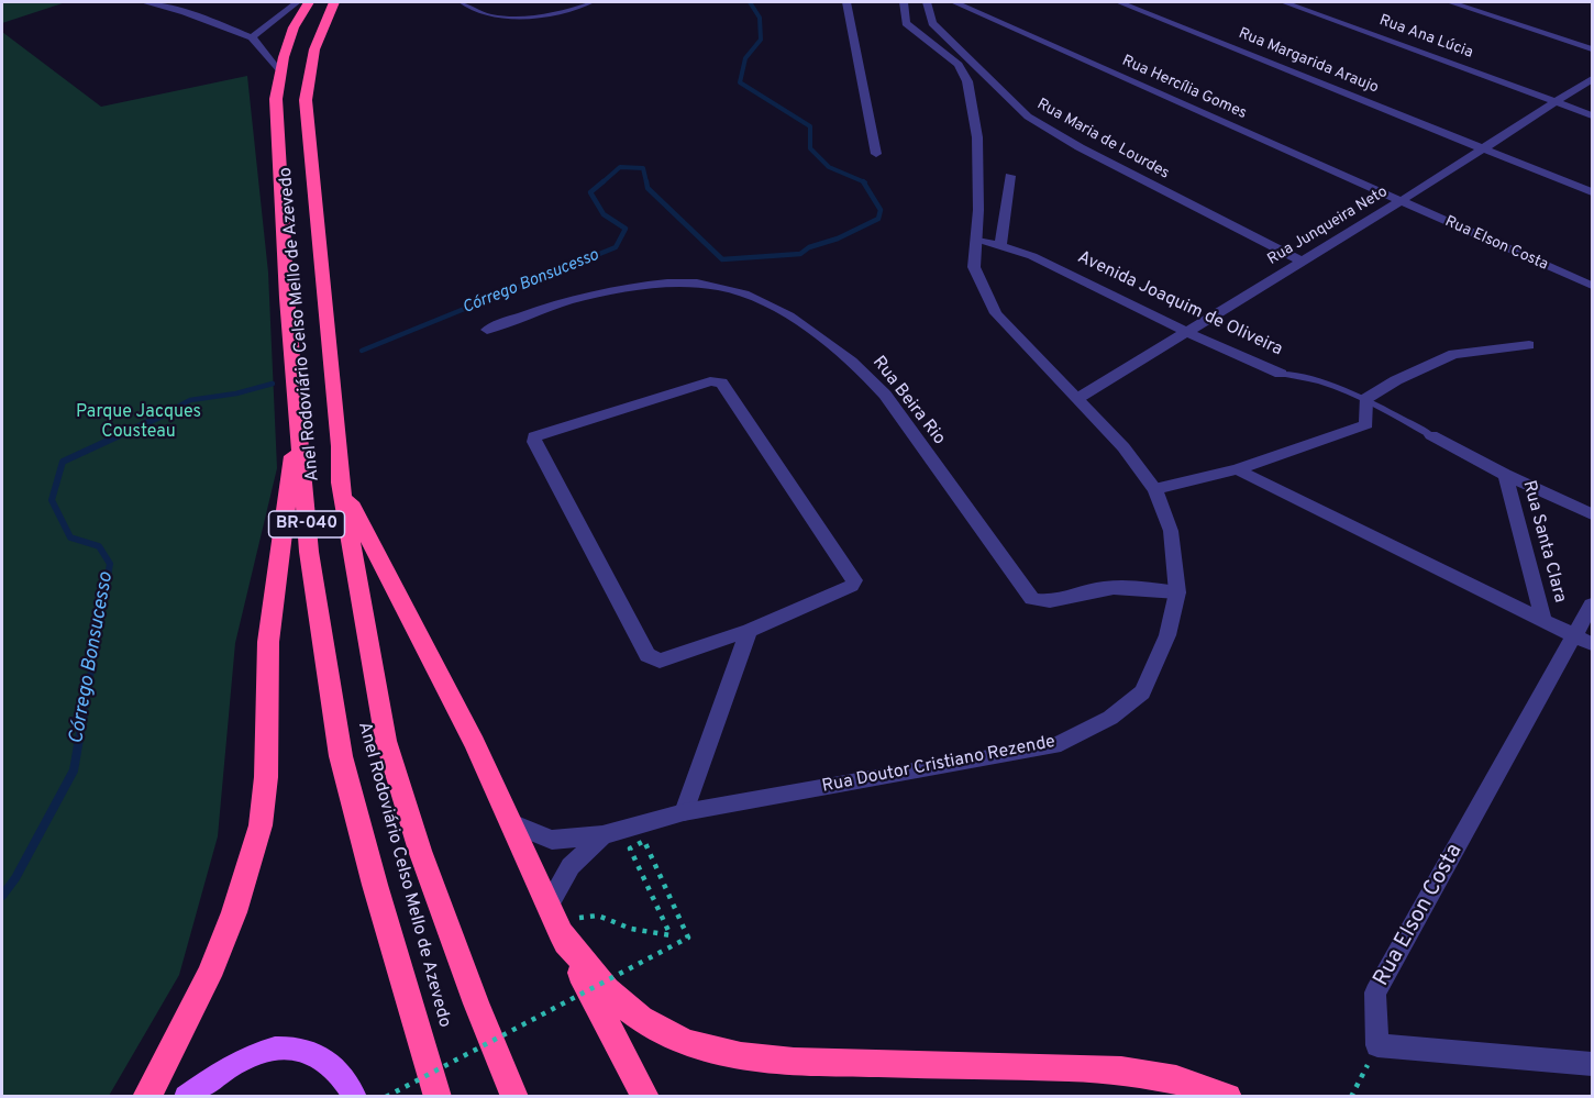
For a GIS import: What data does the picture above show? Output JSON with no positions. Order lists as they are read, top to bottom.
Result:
{
  "streets": {
    "highway": ["Anel Rodoviário Celso Mello de Azevedo", "BR-040"],
    "street": [
      "Rua Ana Lúcia",
      "Rua Margarida Araujo",
      "Rua Hercília Gomes",
      "Rua Maria de Lourdes",
      "Rua Junqueira Neto",
      "Rua Elson Costa",
      "Avenida Joaquim de Oliveira",
      "Rua Beira Rio",
      "Rua Santa Clara",
      "Rua Doutor Cristiano Rezende"
    ]
  },
  "crossings": [
    ["Rua Ana Lúcia", "Rua Junqueira Neto"],
    ["Rua Margarida Araujo", "Rua Junqueira Neto"],
    ["Rua Hercília Gomes", "Rua Junqueira Neto"],
    ["Rua Hercília Gomes", "Rua Elson Costa"],
    ["Rua Maria de Lourdes", "Rua Junqueira Neto"],
    ["Rua Junqueira Neto", "Rua Elson Costa"],
    ["Rua Junqueira Neto", "Avenida Joaquim de Oliveira"],
    ["Rua Junqueira Neto", "Rua Doutor Cristiano Rezende"],
    ["Avenida Joaquim de Oliveira", "Rua Santa Clara"],
    ["Avenida Joaquim de Oliveira", "Rua Doutor Cristiano Rezende"],
    ["Rua Beira Rio", "Rua Doutor Cristiano Rezende"]
  ],
  "water": ["Córrego Bonsucesso"],
  "parks": ["Parque Jacques Cousteau"]
}
